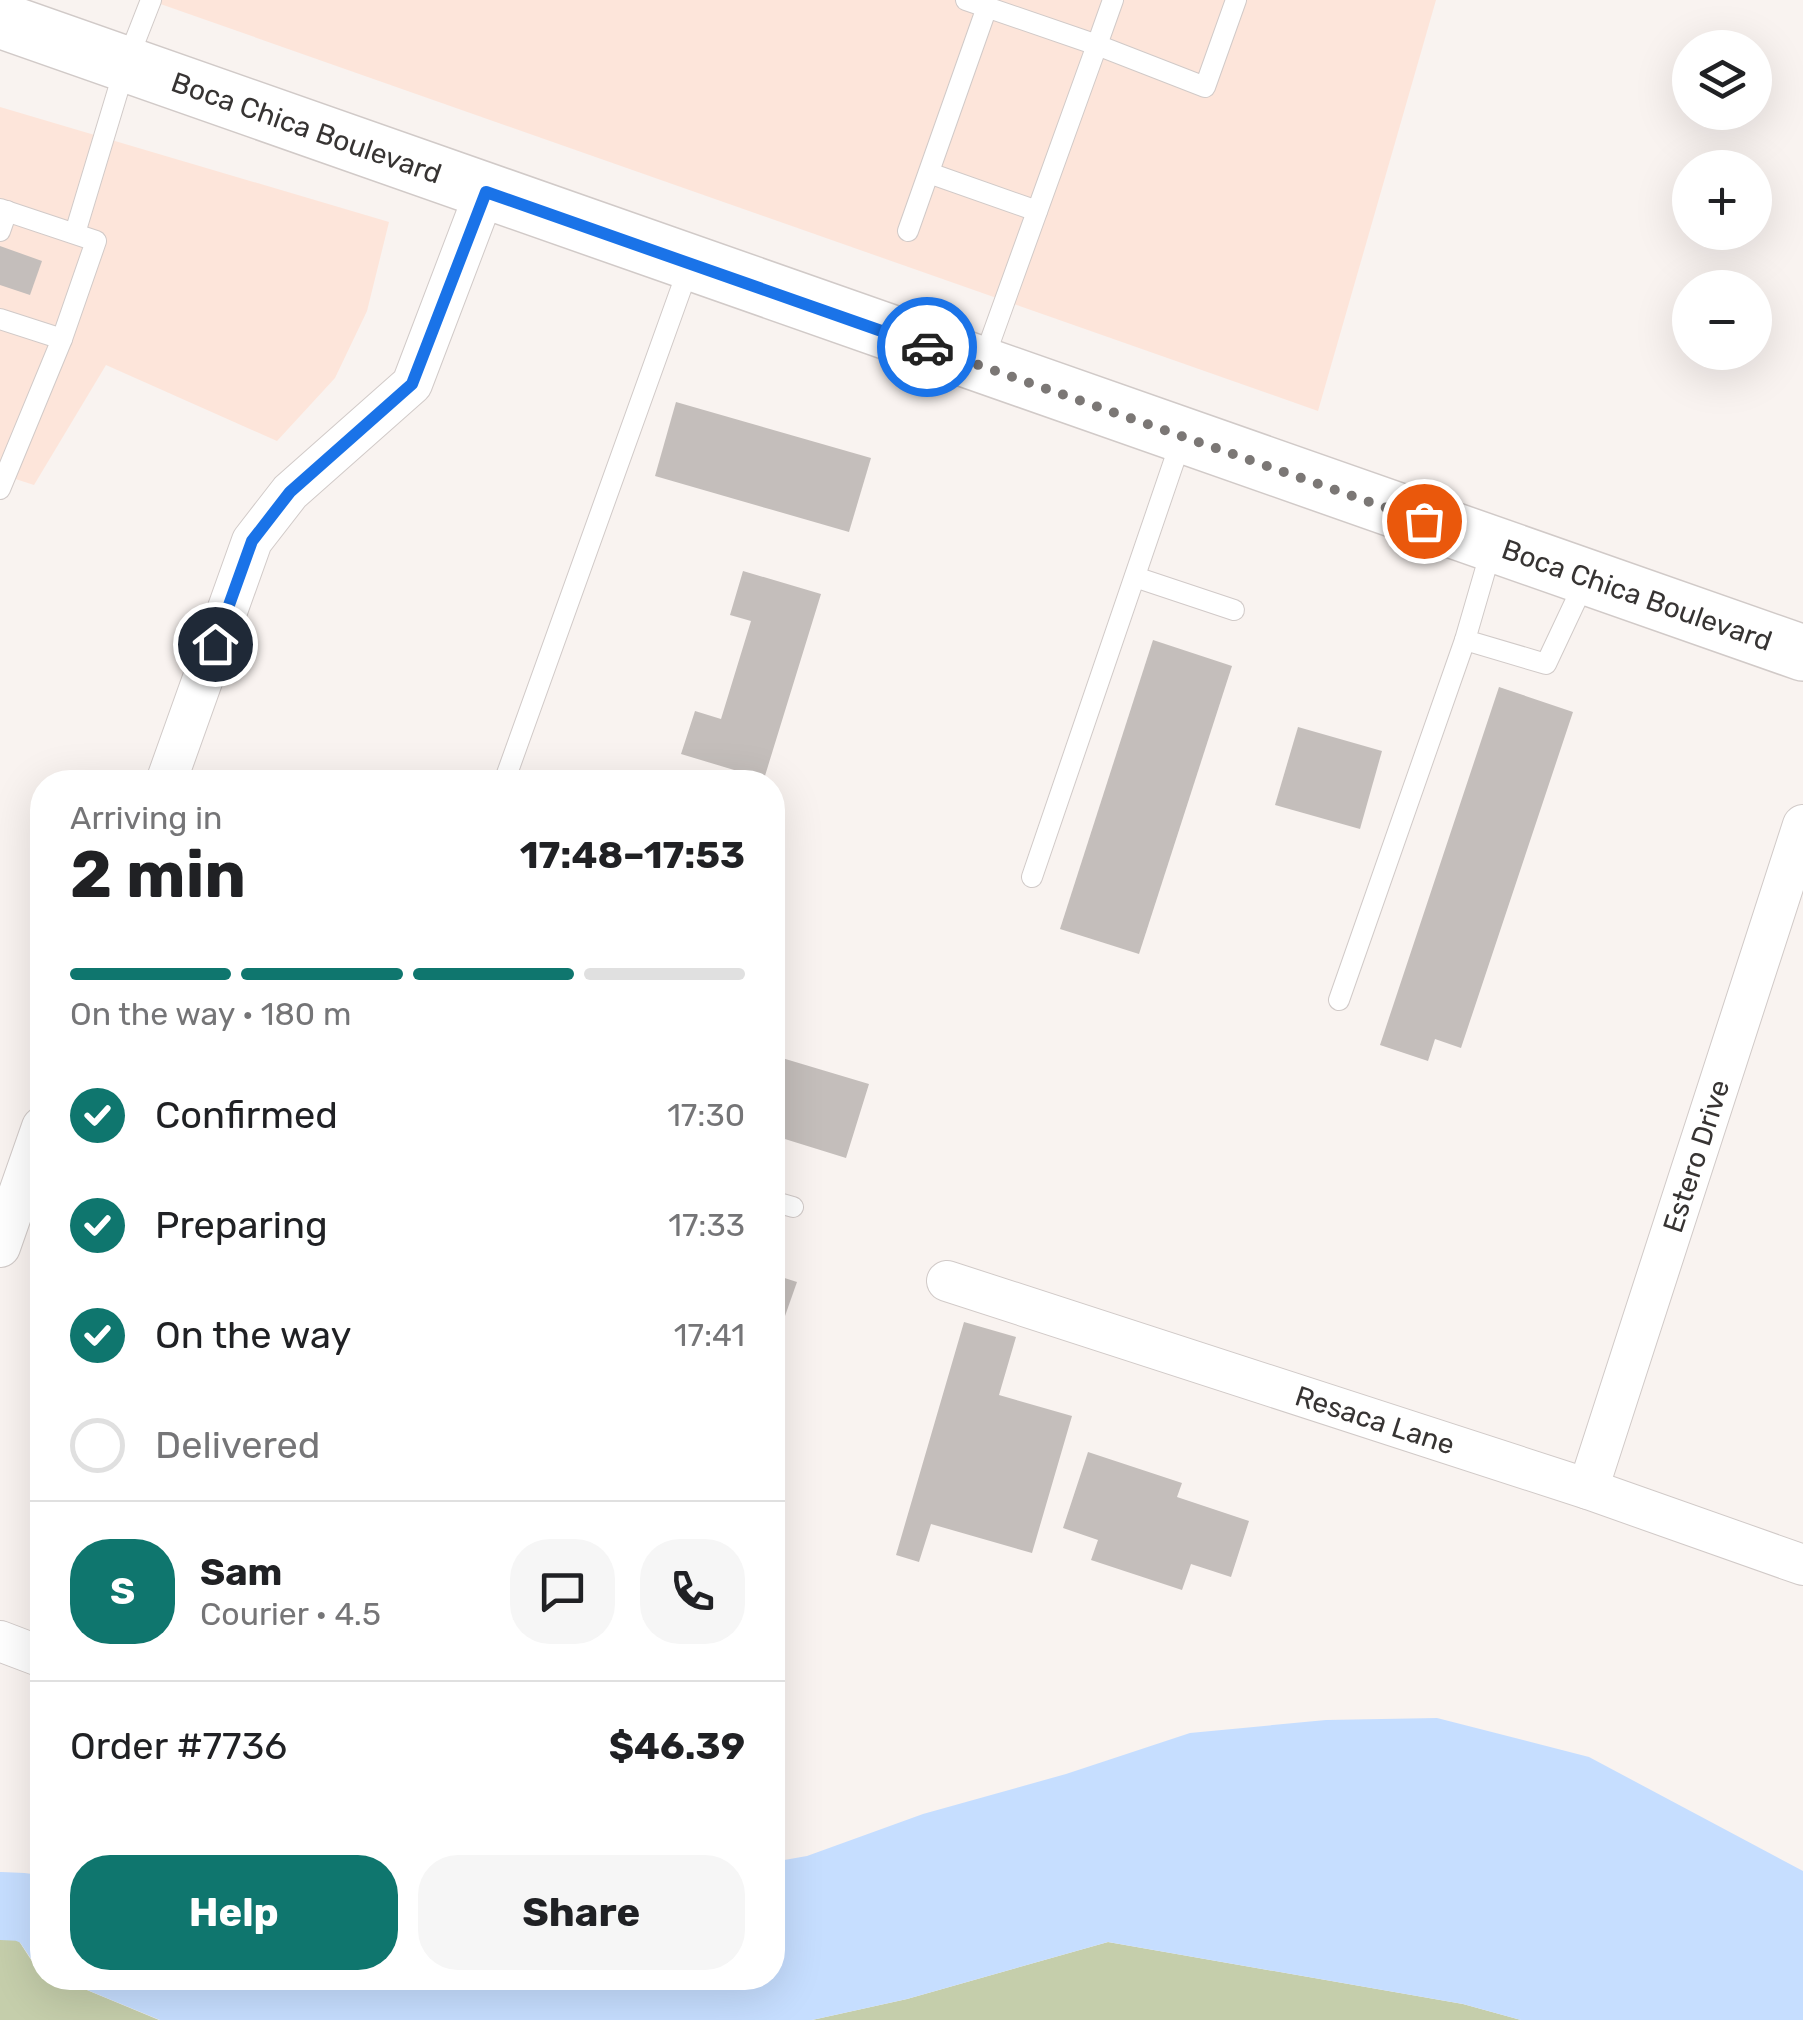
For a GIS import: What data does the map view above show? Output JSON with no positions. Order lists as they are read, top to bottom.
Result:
{
  "streets": {
    "main road": ["Boca Chica Boulevard"],
    "street": ["Estero Drive", "Resaca Lane"]
  },
  "crossings": [
    ["Estero Drive", "Resaca Lane"]
  ],
  "page": {
    "map_buttons": ["+", "−"],
    "heading": ["2 min", "Arriving in", "17:48–17:53"],
    "panel": [
      "Sam",
      "Courier · 4.5",
      "Order #7736",
      "$46.39"
    ],
    "bar": "On the way · 180 m",
    "list": [
      ["Confirmed", "17:30"],
      ["Preparing", "17:33"],
      ["On the way", "17:41"],
      "Delivered"
    ],
    "round": "S",
    "buttons": ["Help", "Share"]
  }
}
